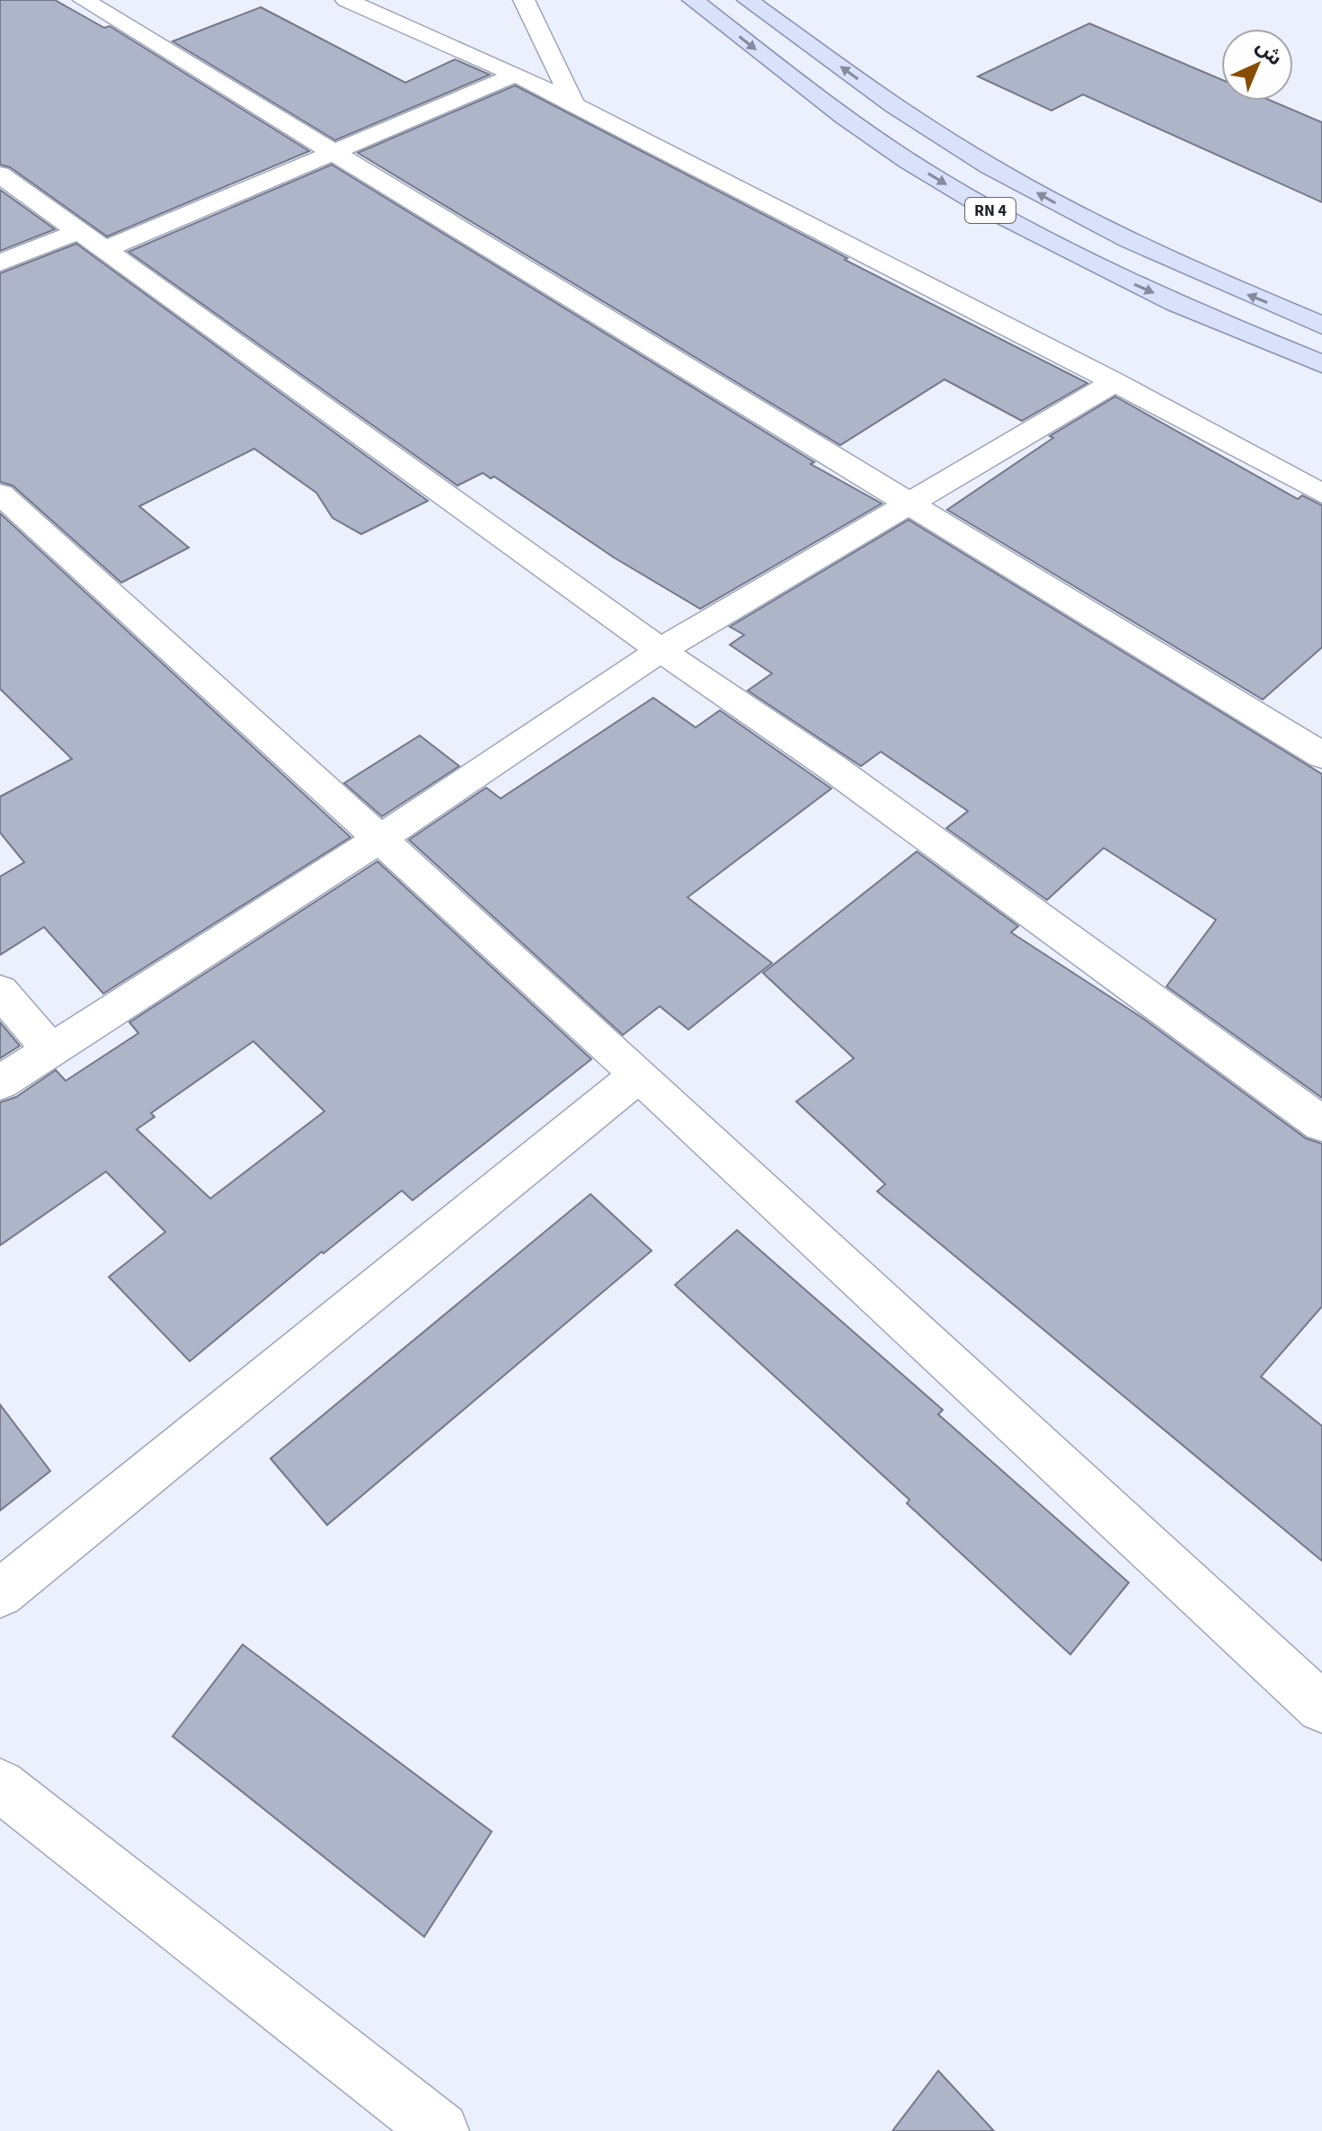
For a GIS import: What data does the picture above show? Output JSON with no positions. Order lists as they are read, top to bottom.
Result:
{
  "streets": {
    "main road": ["RN 4"]
  },
  "north": "top right"
}
